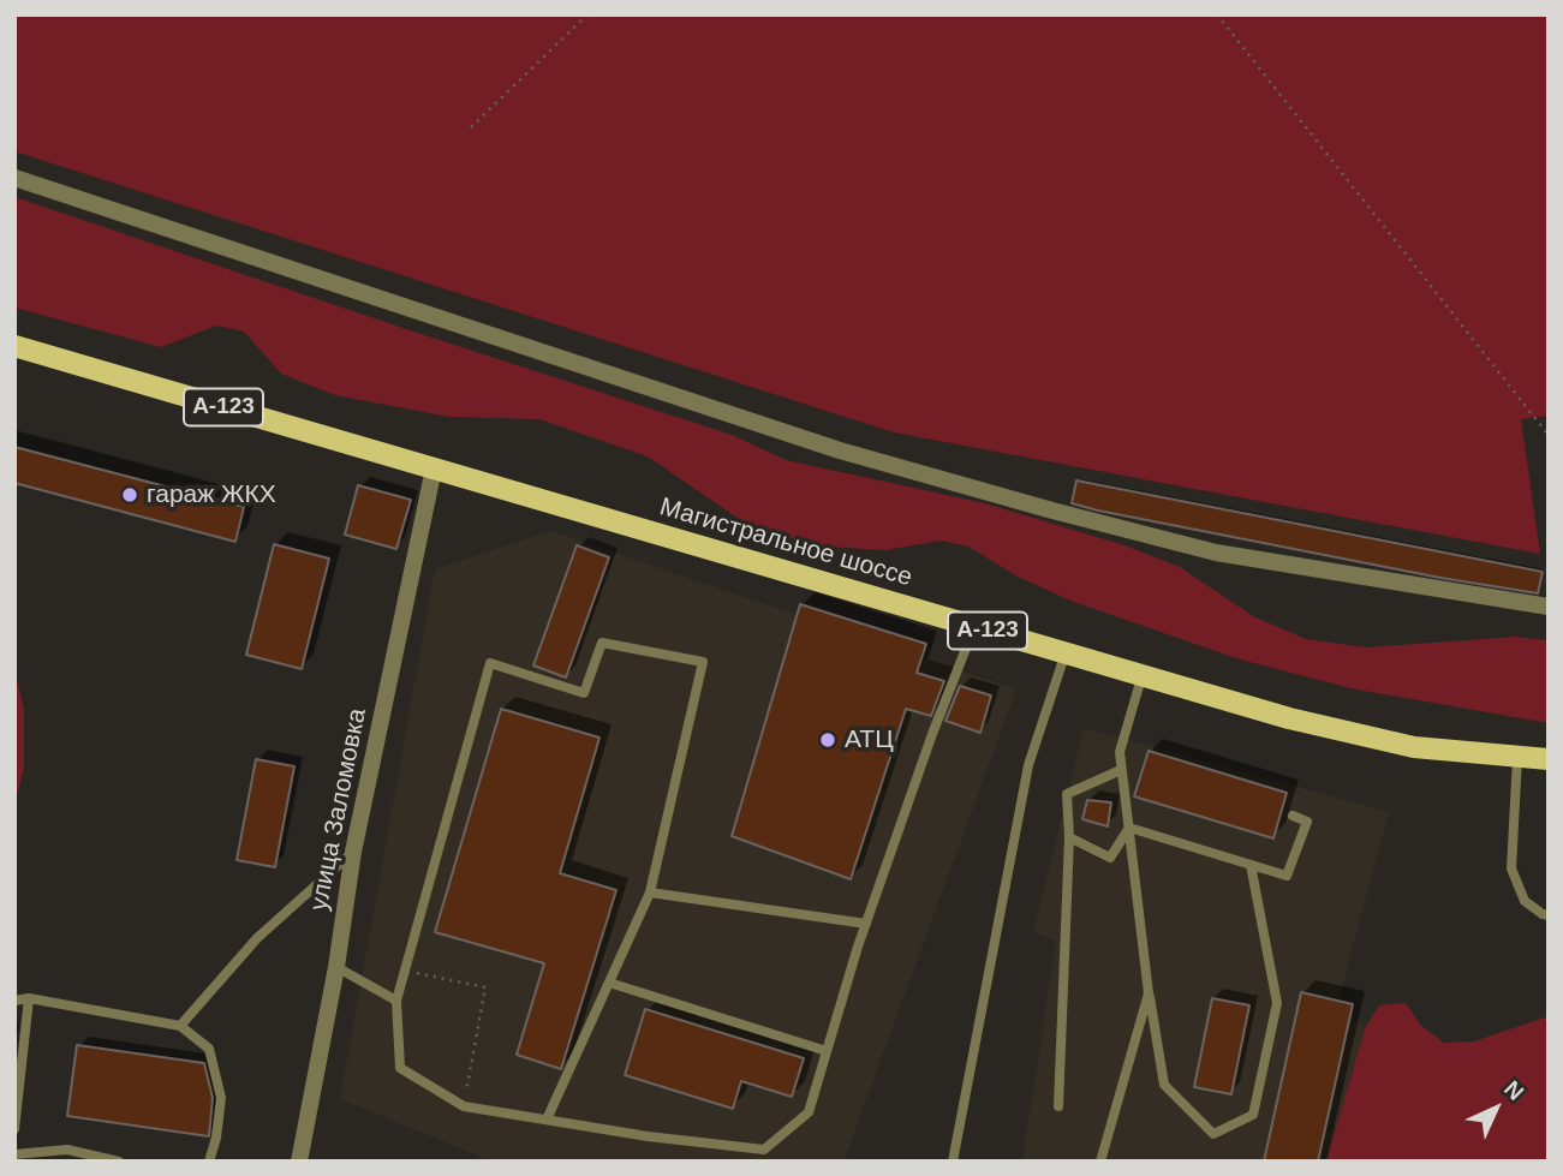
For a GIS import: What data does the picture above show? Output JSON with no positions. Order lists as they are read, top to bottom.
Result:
{
  "streets": {
    "main road": ["А-123", "Магистральное шоссе"],
    "street": ["улица Заломовка"]
  },
  "crossings": [
    ["Магистральное шоссе", "улица Заломовка"]
  ],
  "places": ["гараж ЖКХ", "АТЦ"],
  "north": "top right"
}
